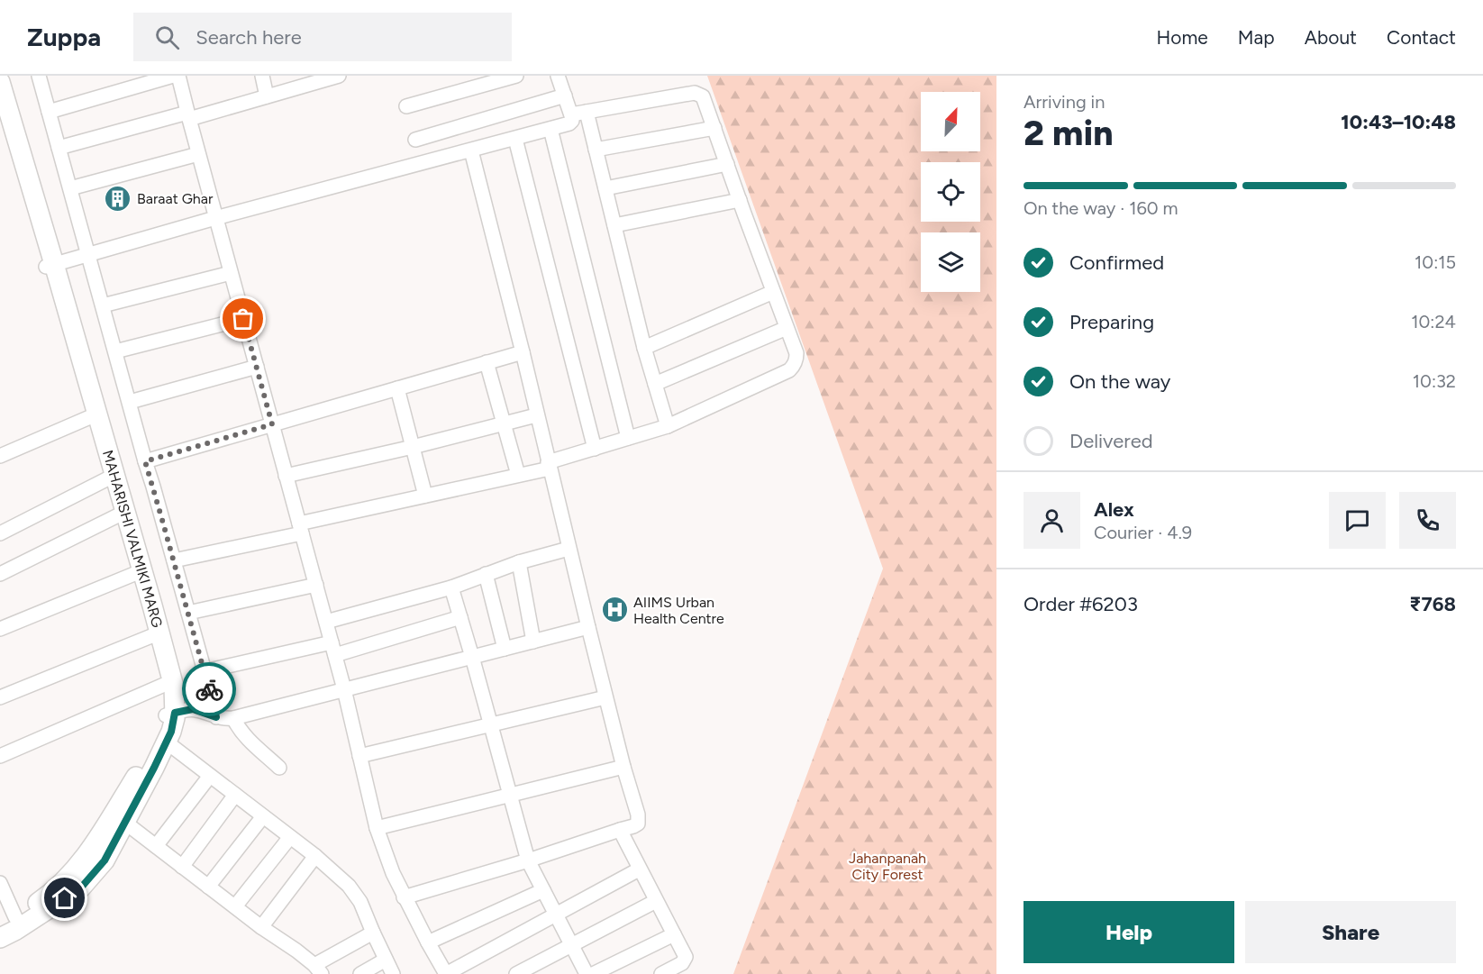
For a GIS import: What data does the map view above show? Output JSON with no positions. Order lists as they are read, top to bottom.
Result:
{
  "streets": {
    "street": ["MAHARISHI VALMIKI MARG"]
  },
  "parks": ["Jahanpanah City Forest"],
  "places": {
    "building": ["Baraat Ghar"],
    "hospital": ["AIIMS Urban Health Centre"]
  },
  "north": "top right",
  "page": {
    "header": "Zuppa",
    "search": "Search here",
    "nav": [
      "Home",
      "Map",
      "About",
      "Contact"
    ],
    "heading": ["2 min", "Arriving in", "10:43–10:48"],
    "panel": [
      "Alex",
      "Courier · 4.9",
      "Order #6203",
      "₹768"
    ],
    "bar": "On the way · 160 m",
    "list": [
      ["Confirmed", "10:15"],
      ["Preparing", "10:24"],
      ["On the way", "10:32"],
      "Delivered"
    ],
    "buttons": ["Help", "Share"]
  }
}
